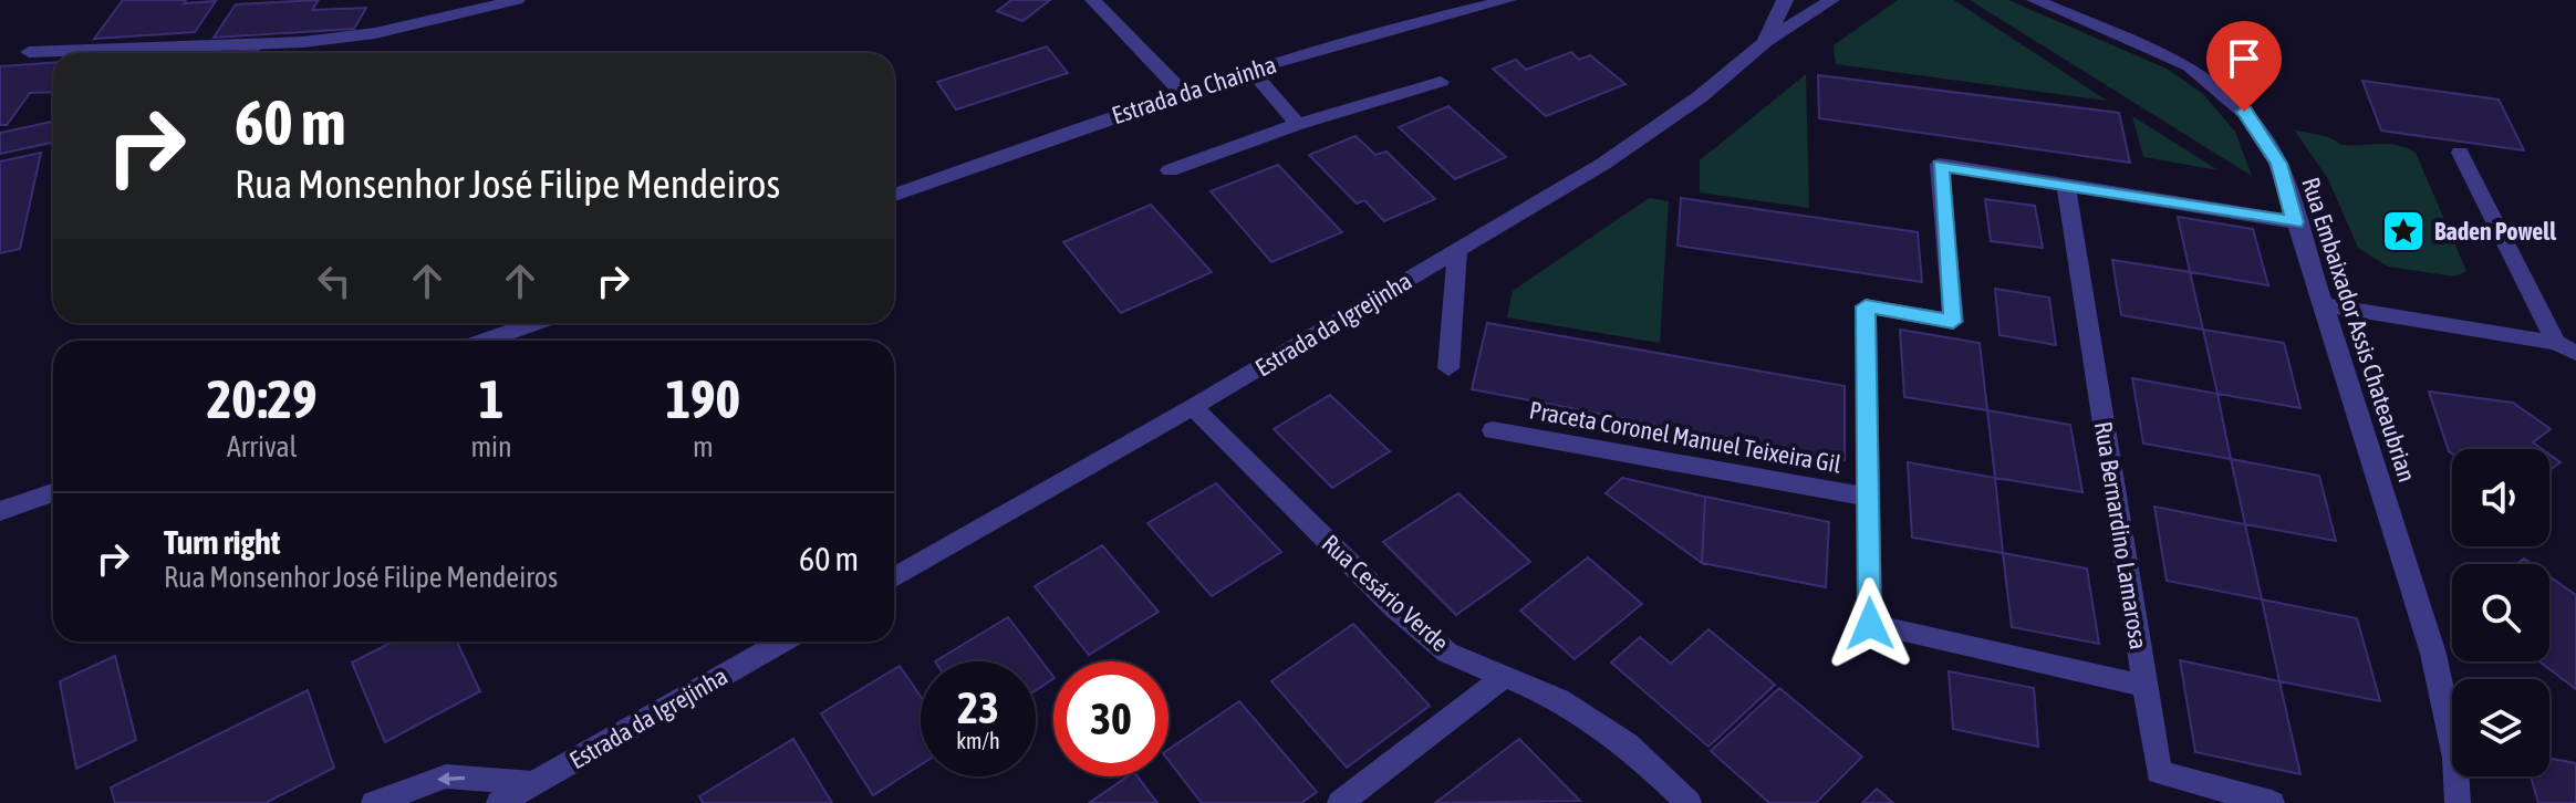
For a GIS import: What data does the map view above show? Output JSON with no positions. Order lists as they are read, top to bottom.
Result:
{
  "streets": {
    "street": [
      "Estrada da Chainha",
      "Estrada da Igrejinha",
      "Rua Embaixador Assis Chateaubrian",
      "Praceta Coronel Manuel Teixeira Gil",
      "Rua Bernardino Lamarosa",
      "Rua Cesário Verde"
    ]
  },
  "crossings": [
    ["Estrada da Igrejinha", "Rua Cesário Verde"]
  ],
  "places": {
    "place": ["Baden Powell"]
  },
  "page": {
    "turn": ["60 m", "Rua Monsenhor José Filipe Mendeiros"],
    "eta": [
      "20:29",
      "Arrival",
      "1",
      "min",
      "190",
      "m"
    ],
    "list": [
      {
        "name": "Turn right",
        "note": "Rua Monsenhor José Filipe Mendeiros",
        "value": "60 m"
      }
    ],
    "speed": "23 km/h",
    "limit": "30"
  }
}
